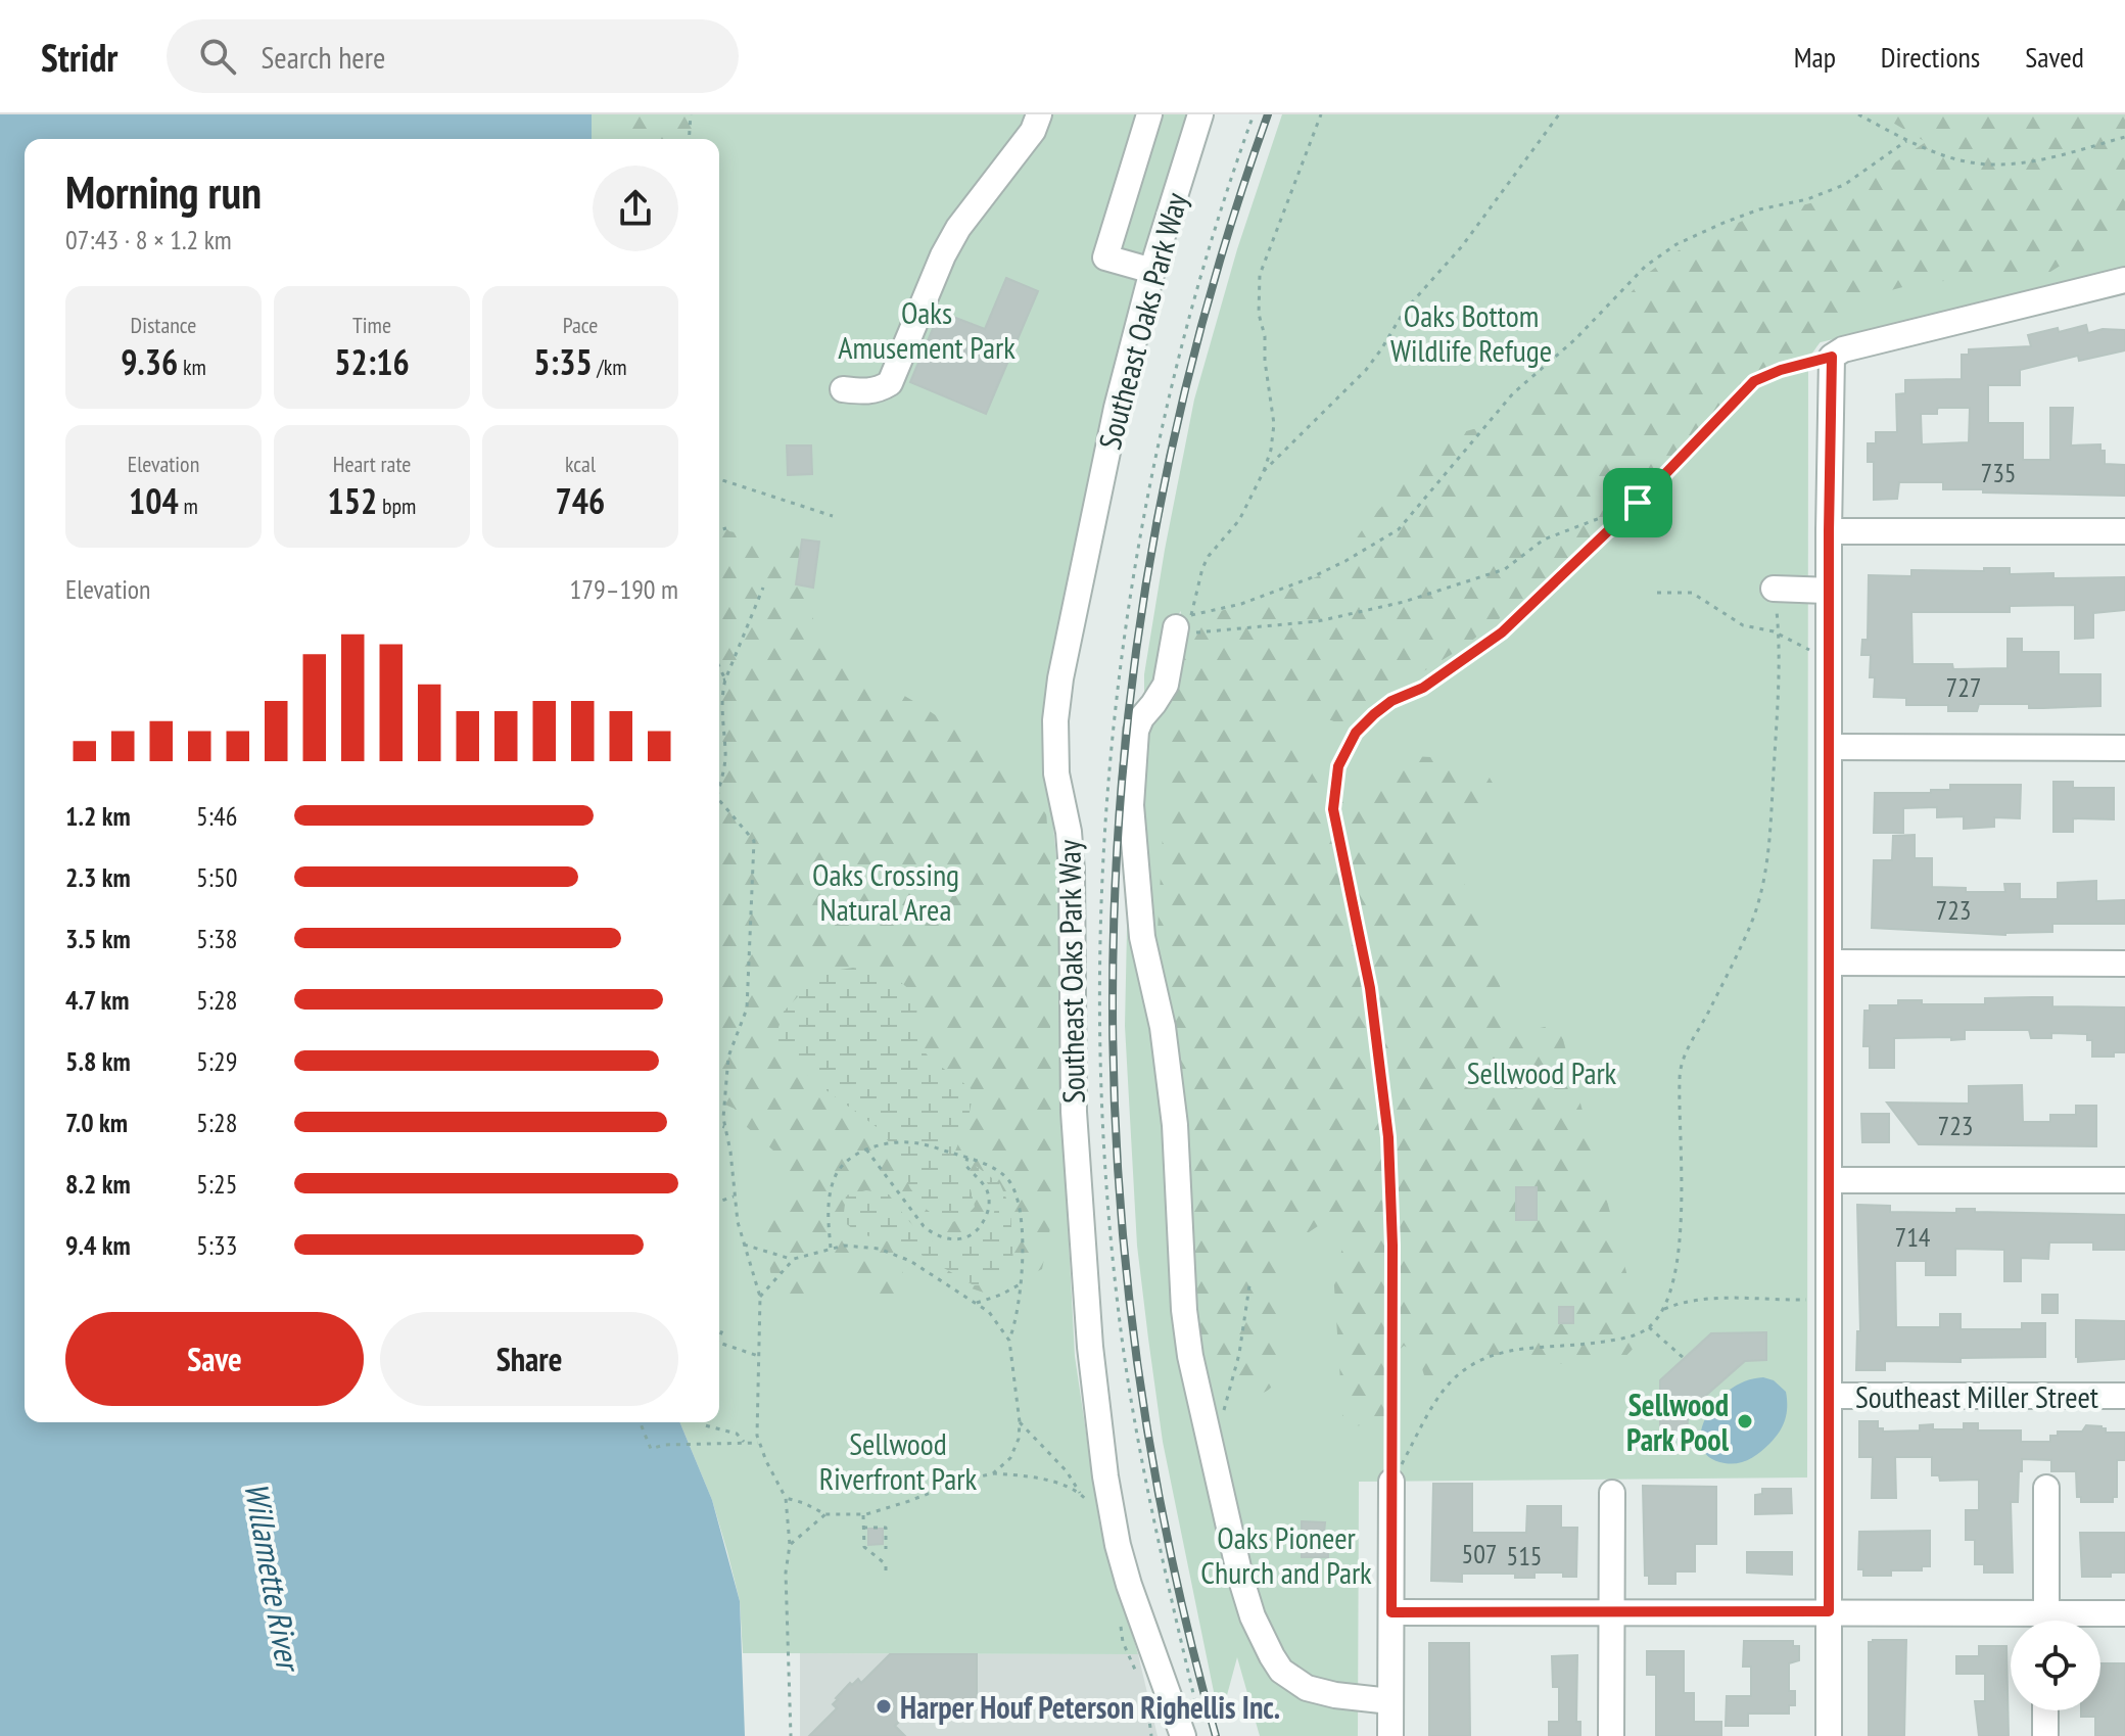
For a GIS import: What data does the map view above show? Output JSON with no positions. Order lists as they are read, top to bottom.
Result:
{
  "streets": {
    "street": ["Southeast Oaks Park Way", "Southeast Miller Street"]
  },
  "water": ["Willamette River"],
  "parks": [
    "Oaks Amusement Park",
    "Oaks Bottom Wildlife Refuge",
    "Oaks Crossing Natural Area",
    "Sellwood Park",
    "Sellwood Riverfront Park",
    "Oaks Pioneer Church and Park"
  ],
  "places": ["Sellwood Park Pool", "Harper Houf Peterson Righellis Inc."],
  "house_numbers": [
    "735",
    "727",
    "723",
    "723",
    "714",
    "507",
    "515"
  ],
  "page": {
    "header": "Stridr",
    "search": "Search here",
    "nav": ["Map", "Directions", "Saved"],
    "heading": ["Morning run", "07:43 · 8 × 1.2 km"],
    "stats": [
      ["Distance", "9.36 km"],
      ["Time", "52:16"],
      ["Pace", "5:35 /km"],
      ["Elevation", "104 m"],
      ["Heart rate", "152 bpm"],
      ["kcal", "746"]
    ],
    "chart": ["Elevation", "179–190 m"],
    "list": [
      {
        "name": "1.2 km",
        "note": "5:46"
      },
      {
        "name": "2.3 km",
        "note": "5:50"
      },
      {
        "name": "3.5 km",
        "note": "5:38"
      },
      {
        "name": "4.7 km",
        "note": "5:28"
      },
      {
        "name": "5.8 km",
        "note": "5:29"
      },
      {
        "name": "7.0 km",
        "note": "5:28"
      },
      {
        "name": "8.2 km",
        "note": "5:25"
      },
      {
        "name": "9.4 km",
        "note": "5:33"
      }
    ],
    "buttons": ["Save", "Share"]
  }
}
